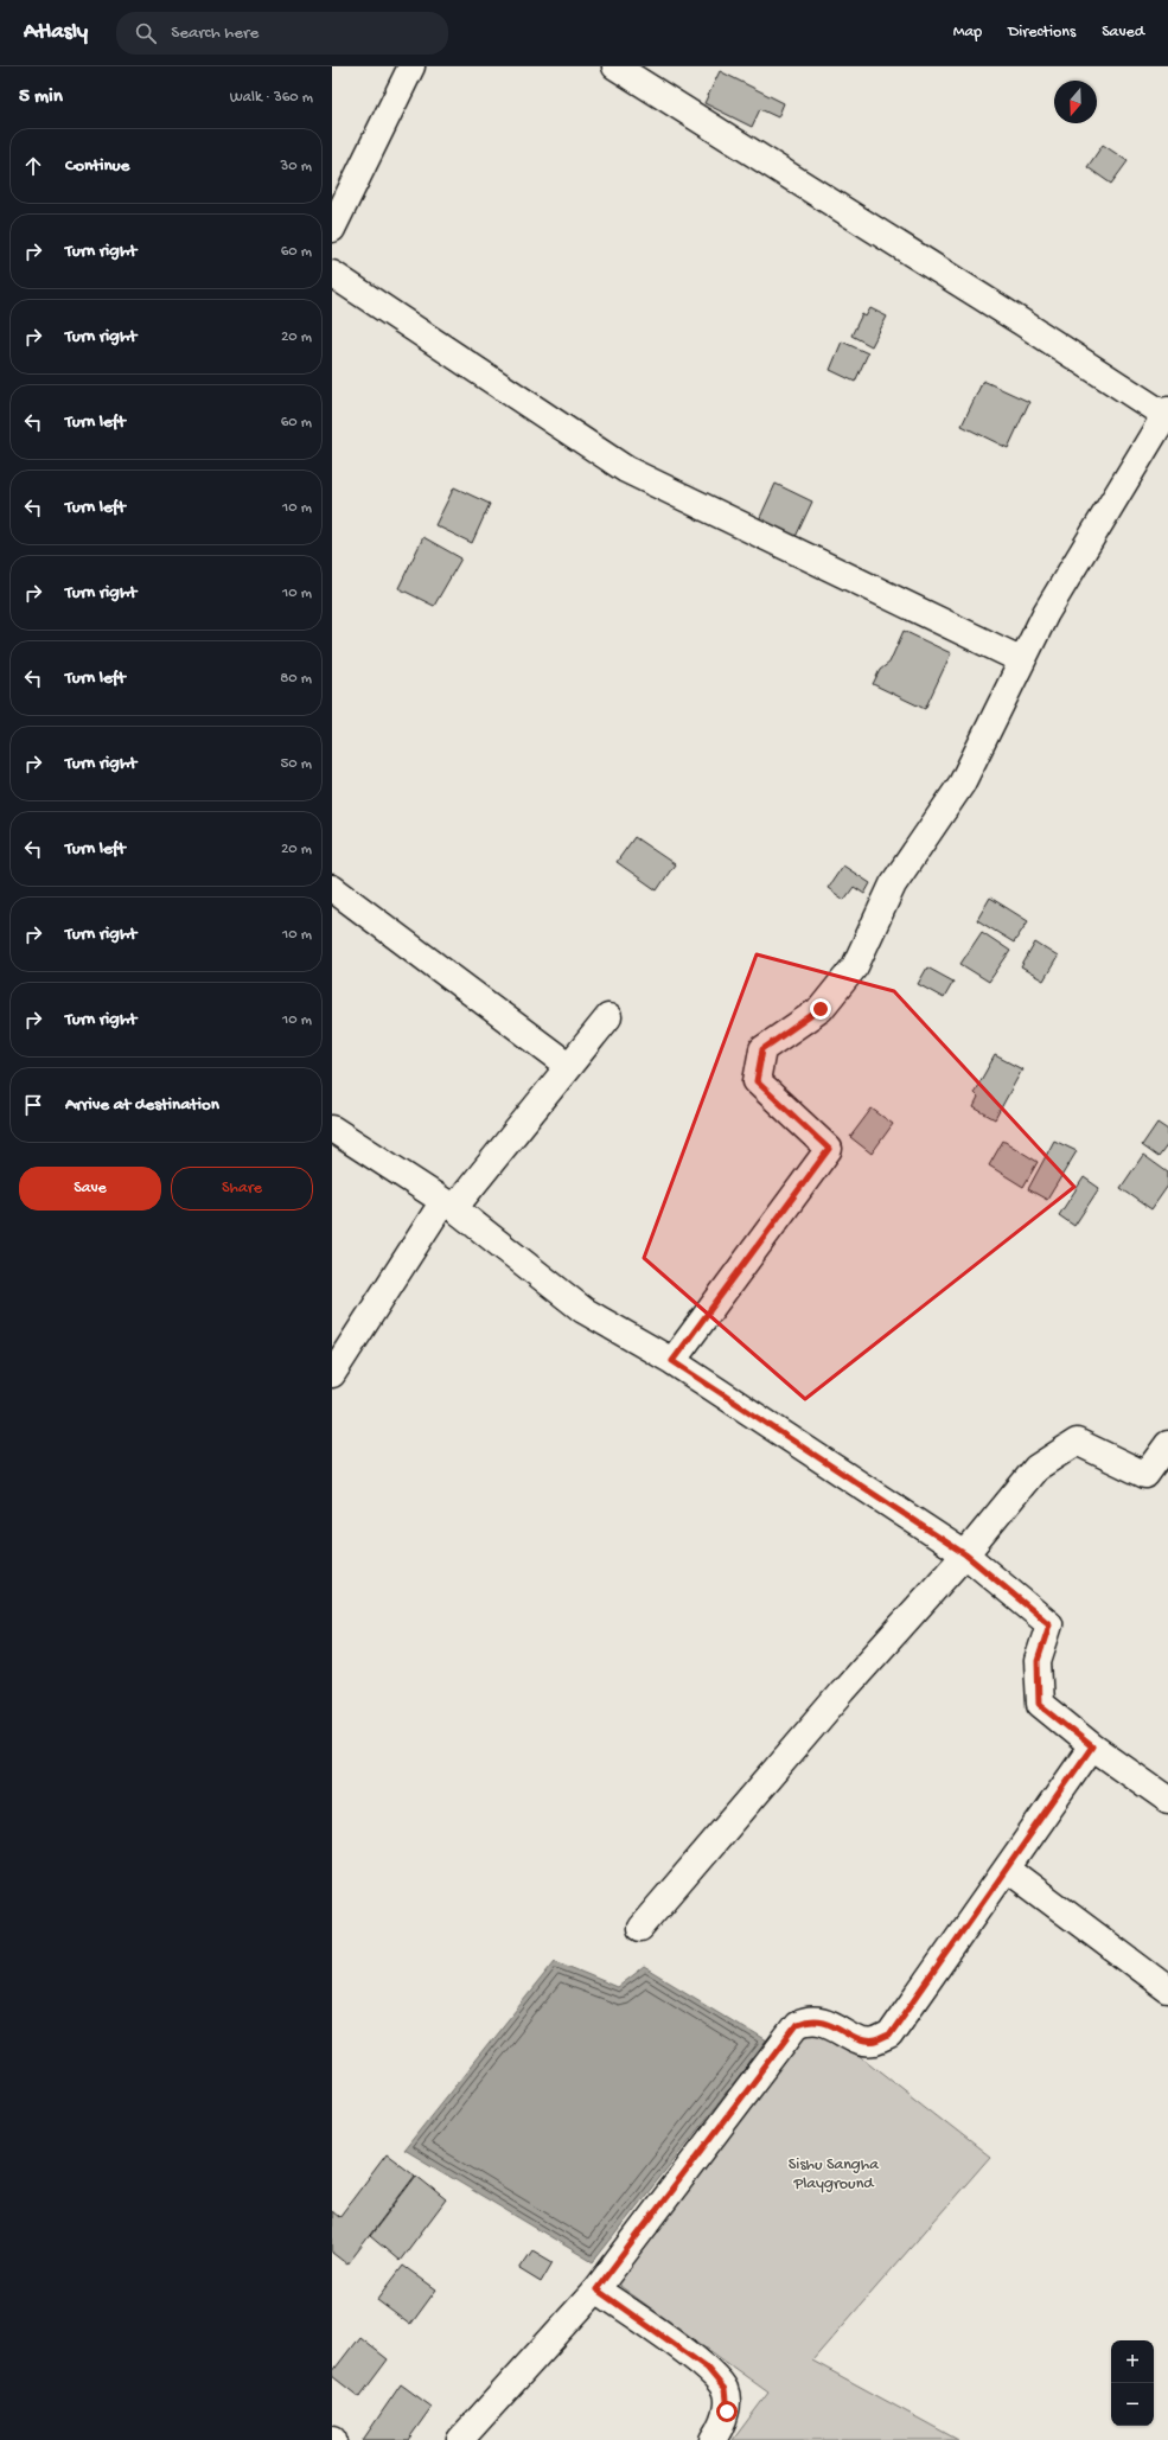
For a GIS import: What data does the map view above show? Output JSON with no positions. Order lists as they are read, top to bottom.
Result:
{
  "parks": ["Sishu Sangha Playground"],
  "north": "bottom",
  "page": {
    "header": "Atlasly",
    "search": "Search here",
    "nav": ["Map", "Directions", "Saved"],
    "heading": ["5 min", "Walk · 360 m"],
    "list": [
      ["Continue", "30 m"],
      ["Turn right", "60 m"],
      ["Turn right", "20 m"],
      ["Turn left", "60 m"],
      ["Turn left", "10 m"],
      ["Turn right", "10 m"],
      ["Turn left", "80 m"],
      ["Turn right", "50 m"],
      ["Turn left", "20 m"],
      ["Turn right", "10 m"],
      ["Turn right", "10 m"],
      "Arrive at destination"
    ],
    "buttons": ["Save", "Share"],
    "map_buttons": ["+", "−"]
  }
}
